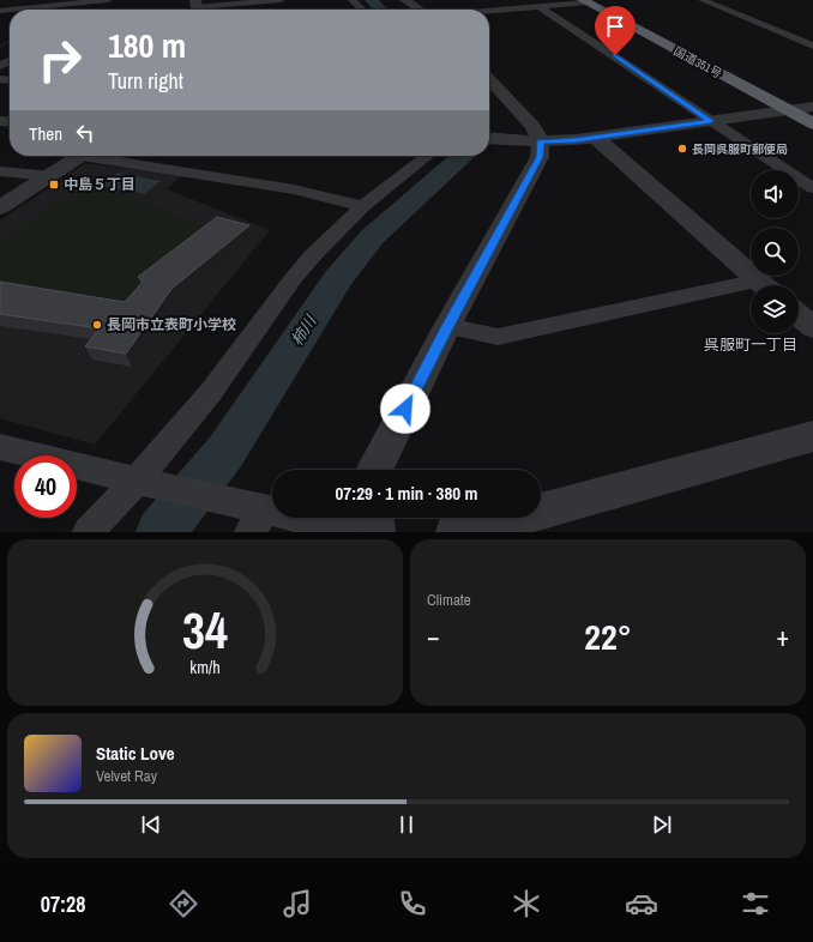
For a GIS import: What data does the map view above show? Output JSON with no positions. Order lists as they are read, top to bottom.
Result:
{
  "streets": {
    "highway": ["国道351号"]
  },
  "districts": ["呉服町一丁目"],
  "water": ["柿川"],
  "places": {
    "other": ["長岡呉服町郵便局", "長岡市立表町小学校"],
    "transit": ["中島５丁目"]
  },
  "page": {
    "turn": ["180 m", "Turn right"],
    "then": "Then",
    "limit": "40",
    "trip": "07:29 · 1 min · 380 m",
    "tile": "Climate",
    "heat": ["−", "22°", "+"],
    "song": ["Static Love", "Velvet Ray"],
    "tabs": "07:28",
    "gauge": ["34", "km/h"]
  }
}
